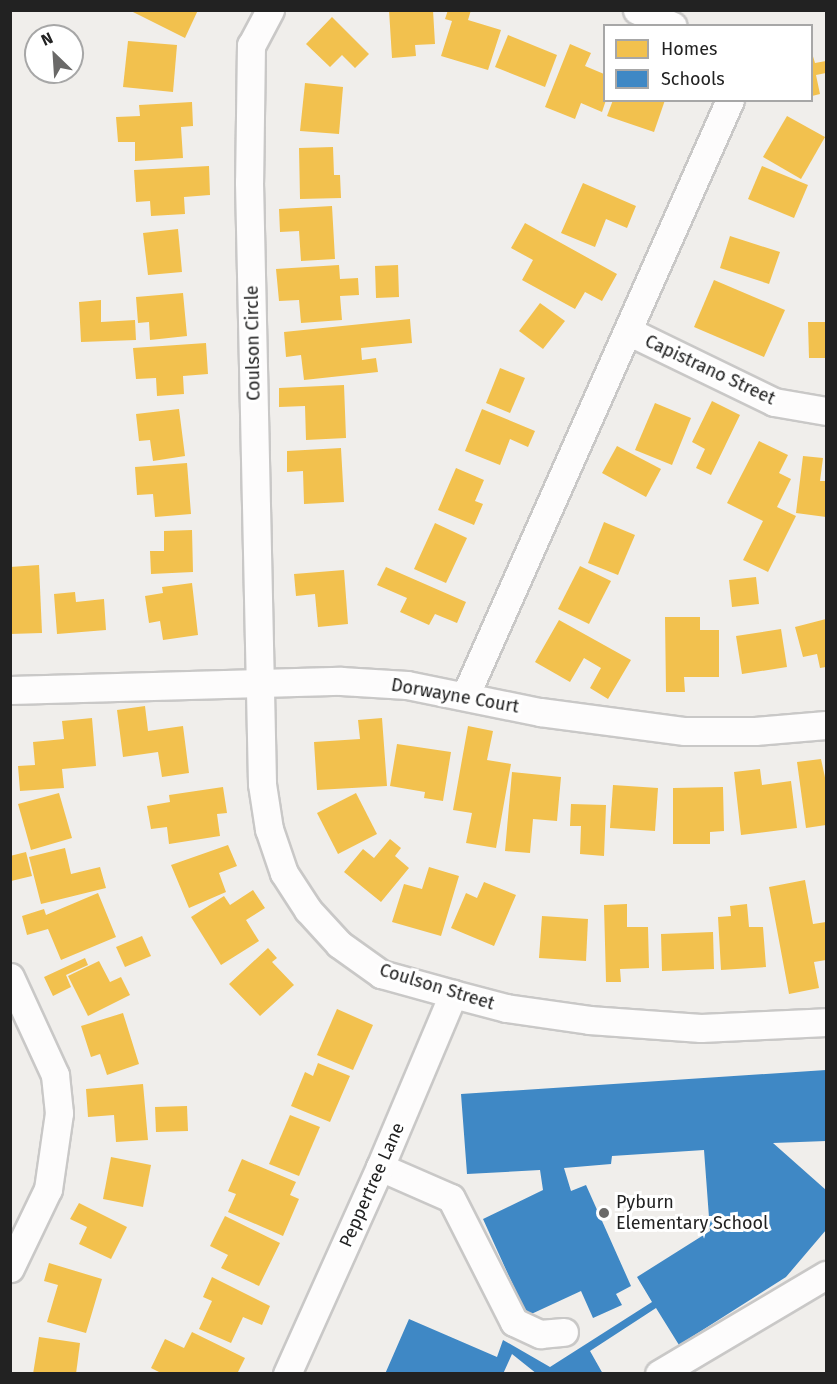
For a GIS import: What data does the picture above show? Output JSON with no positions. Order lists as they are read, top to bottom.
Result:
{
  "streets": {
    "street": [
      "Coulson Circle",
      "Capistrano Street",
      "Dorwayne Court",
      "Coulson Street",
      "Peppertree Lane"
    ]
  },
  "crossings": [
    ["Coulson Circle", "Dorwayne Court"],
    ["Coulson Circle", "Coulson Street"],
    ["Dorwayne Court", "Coulson Street"],
    ["Coulson Street", "Peppertree Lane"]
  ],
  "places": ["Pyburn Elementary School"],
  "legend": ["Homes", "Schools"],
  "north": "top left"
}
